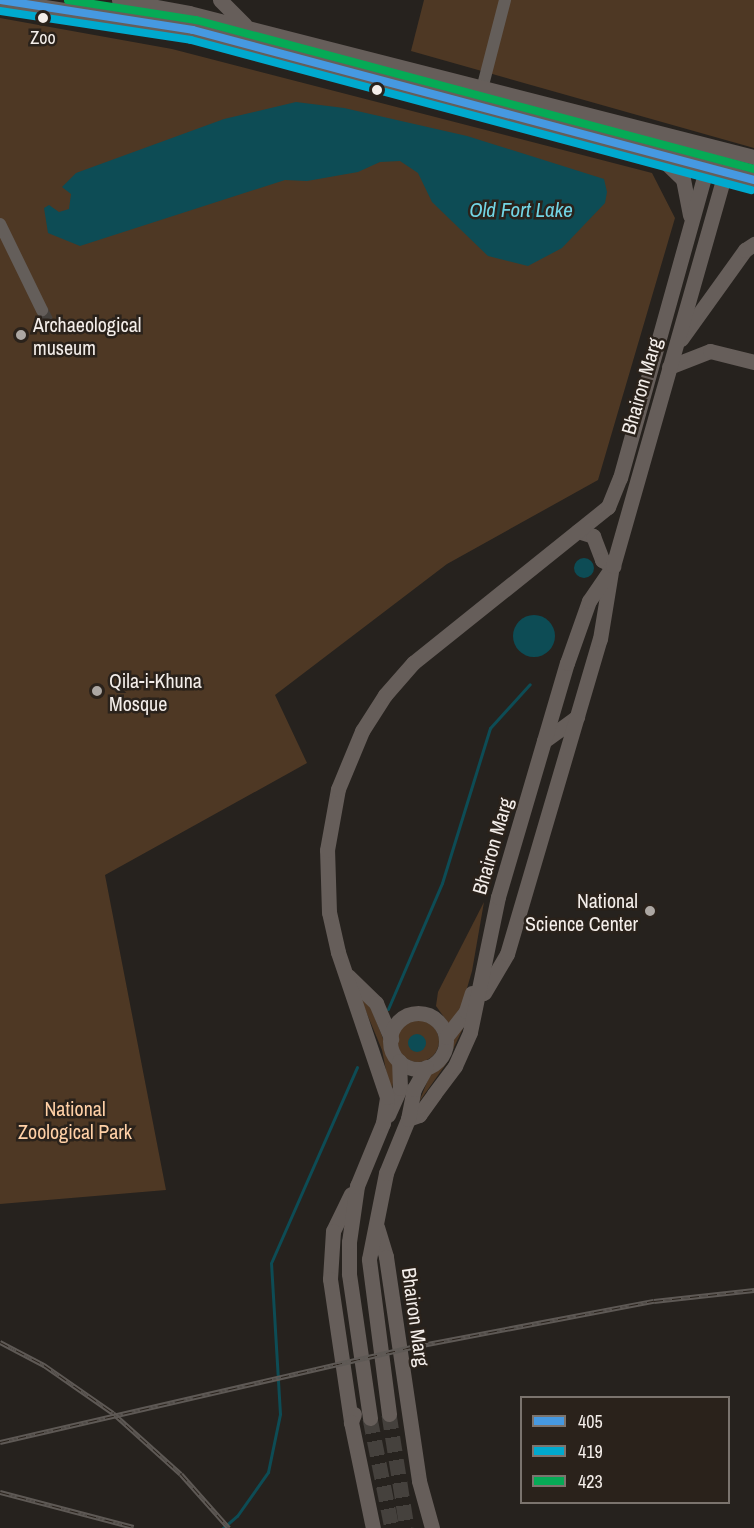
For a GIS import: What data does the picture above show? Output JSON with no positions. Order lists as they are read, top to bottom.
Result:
{
  "streets": {
    "main road": ["Bhairon Marg"]
  },
  "water": ["Old Fort Lake"],
  "parks": ["National Zoological Park"],
  "places": [
    "Zoo",
    "Archaeological museum",
    "Qila-i-Khuna Mosque",
    "National Science Center"
  ],
  "lines": ["transit line 405", "transit line 423", "transit line 419"],
  "legend": ["405", "419", "423"]
}
